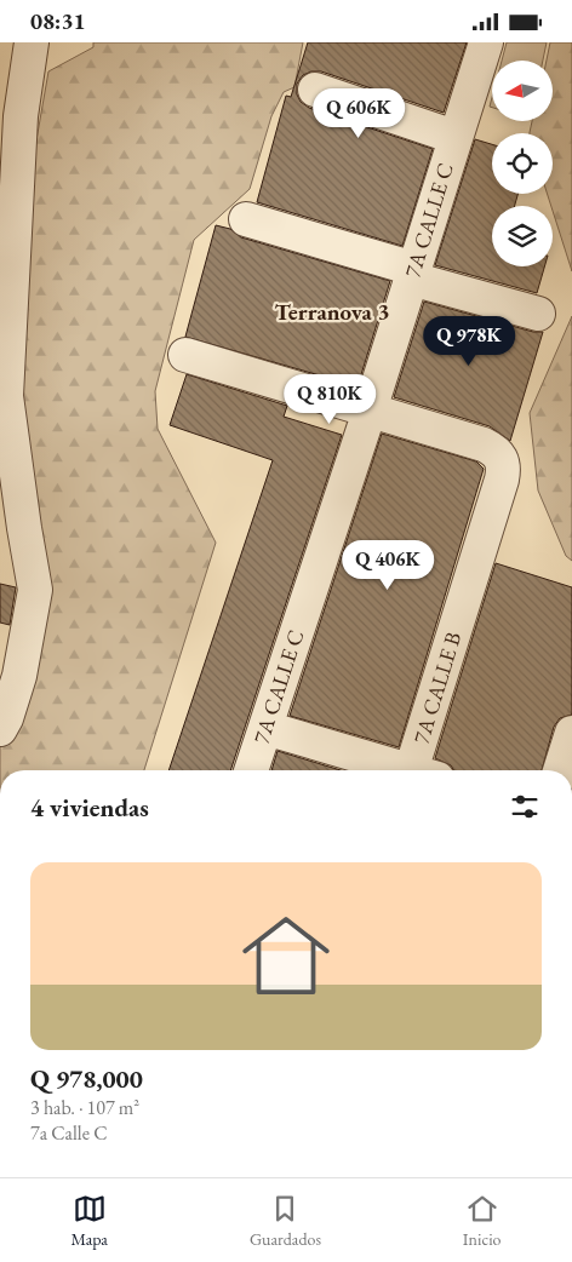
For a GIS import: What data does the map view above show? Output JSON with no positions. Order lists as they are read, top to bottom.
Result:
{
  "streets": {
    "street": ["7A CALLE C", "7A CALLE B"]
  },
  "crossings": [
    ["7A CALLE C", "7A CALLE B"]
  ],
  "districts": ["Terranova 3"],
  "north": "left",
  "page": {
    "status": "08:31",
    "price": [
      "Q 606K",
      "Q 978K",
      "Q 810K",
      "Q 406K"
    ],
    "heading": "4 viviendas",
    "list": [
      {
        "name": "Q 978,000",
        "note": "3 hab. · 107 m² · 7a Calle C"
      }
    ],
    "tabs": ["Mapa", "Guardados", "Inicio"]
  }
}
